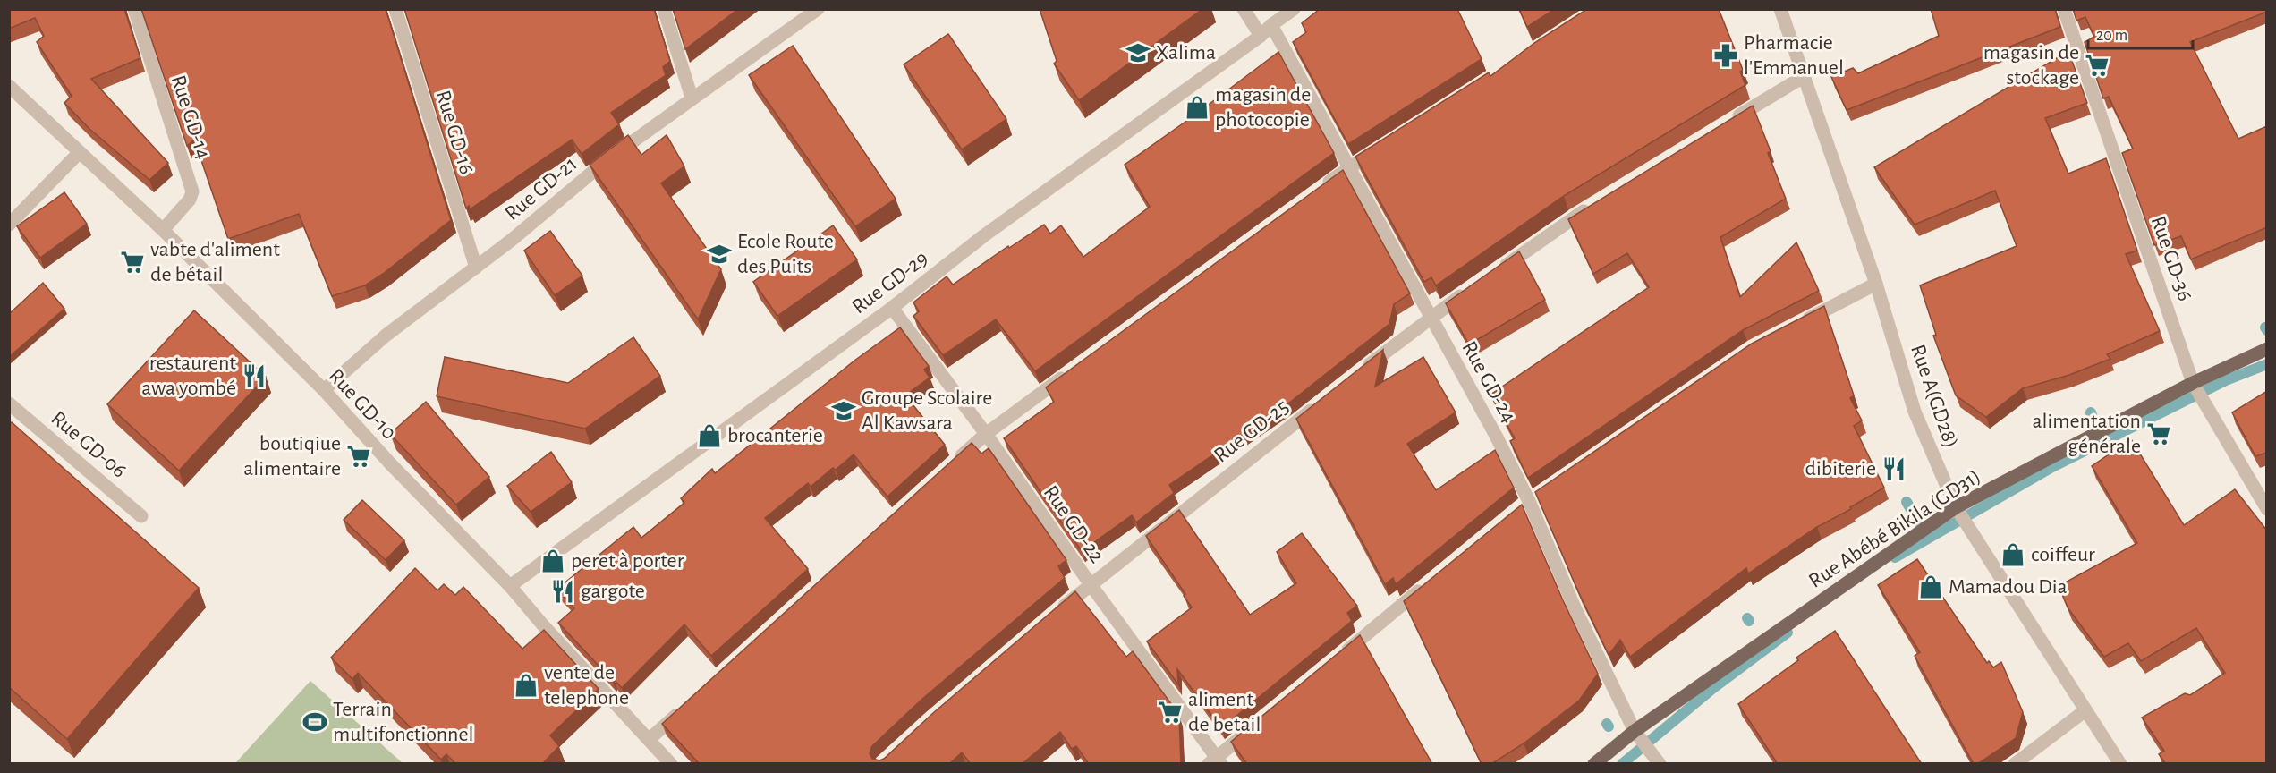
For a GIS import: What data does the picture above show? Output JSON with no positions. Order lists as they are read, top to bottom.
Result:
{
  "streets": {
    "main road": ["Rue Abébé Bikila (GD31)"],
    "street": [
      "Rue GD-14",
      "Rue GD-16",
      "Rue GD-21",
      "Rue GD-36",
      "Rue GD-29",
      "Rue GD-24",
      "Rue A(GD28)",
      "Rue GD-10",
      "Rue GD-25",
      "Rue GD-06",
      "Rue GD-22"
    ]
  },
  "crossings": [
    ["Rue GD-14", "Rue GD-10"],
    ["Rue GD-16", "Rue GD-21"],
    ["Rue GD-21", "Rue GD-10"],
    ["Rue GD-36", "Rue Abébé Bikila (GD31)"],
    ["Rue GD-29", "Rue GD-24"],
    ["Rue GD-29", "Rue GD-10"],
    ["Rue GD-29", "Rue GD-22"],
    ["Rue GD-24", "Rue Abébé Bikila (GD31)"],
    ["Rue A(GD28)", "Rue Abébé Bikila (GD31)"],
    ["Rue GD-25", "Rue GD-22"]
  ],
  "places": {
    "school or university": ["Xalima", "Ecole Route des Puits", "Groupe Scolaire Al Kawsara"],
    "pharmacy": ["Pharmacie l'Emmanuel"],
    "supermarket": [
      "magasin de stockage",
      "vabte d'aliment de bétail",
      "alimentation générale",
      "boutiqiue alimentaire",
      "aliment de betail"
    ],
    "shop": [
      "magasin de photocopie",
      "brocanterie",
      "coiffeur",
      "peret à porter",
      "Mamadou Dia",
      "vente de telephone"
    ],
    "restaurant": ["restaurent awa yombé", "dibiterie", "gargote"],
    "sports": ["Terrain multifonctionnel"]
  },
  "scale_bar": "20 m"
}
